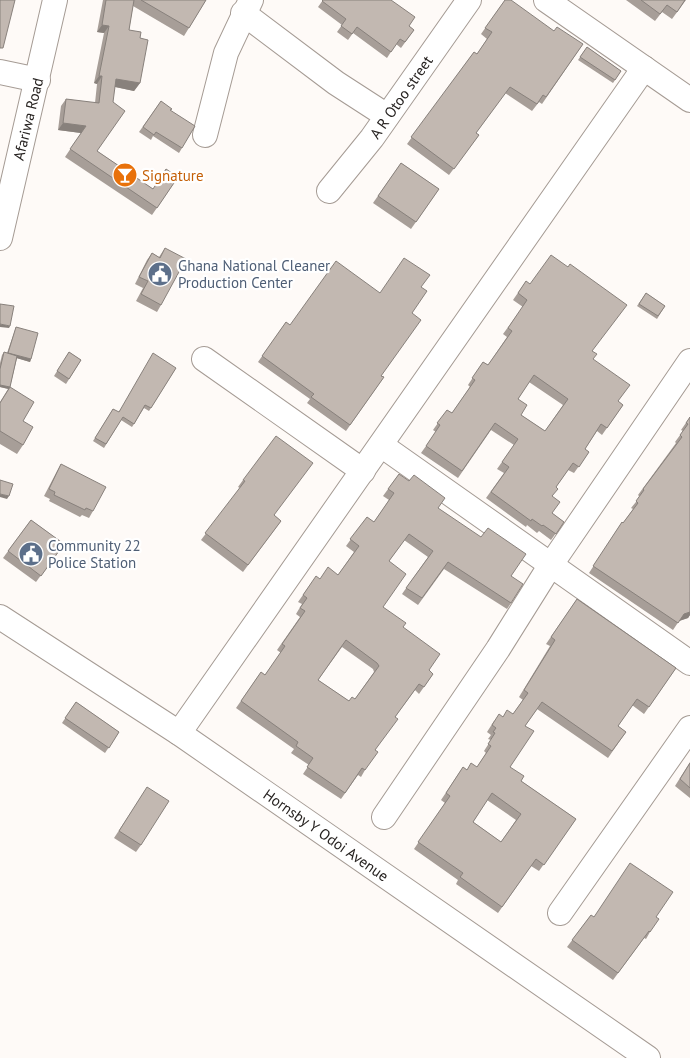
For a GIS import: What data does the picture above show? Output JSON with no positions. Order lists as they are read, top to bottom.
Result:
{
  "streets": {
    "street": ["A R Otoo street", "Afariwa Road", "Hornsby Y Odoi Avenue"]
  },
  "places": {
    "bar": ["Signature"],
    "public building": ["Ghana National Cleaner Production Center", "Community 22 Police Station"]
  }
}
